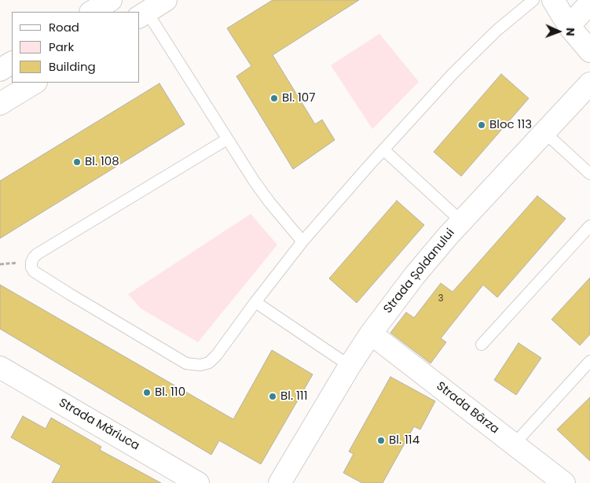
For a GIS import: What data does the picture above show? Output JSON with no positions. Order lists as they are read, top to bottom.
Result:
{
  "streets": {
    "street": ["Strada Șoldanului", "Strada Bârza", "Strada Măriuca"]
  },
  "crossings": [
    ["Strada Șoldanului", "Strada Bârza"]
  ],
  "places": [
    "Bl. 107",
    "Bloc 113",
    "Bl. 108",
    "Bl. 110",
    "Bl. 111",
    "Bl. 114"
  ],
  "house_numbers": ["3"],
  "legend": ["Road", "Park", "Building"],
  "north": "right"
}
